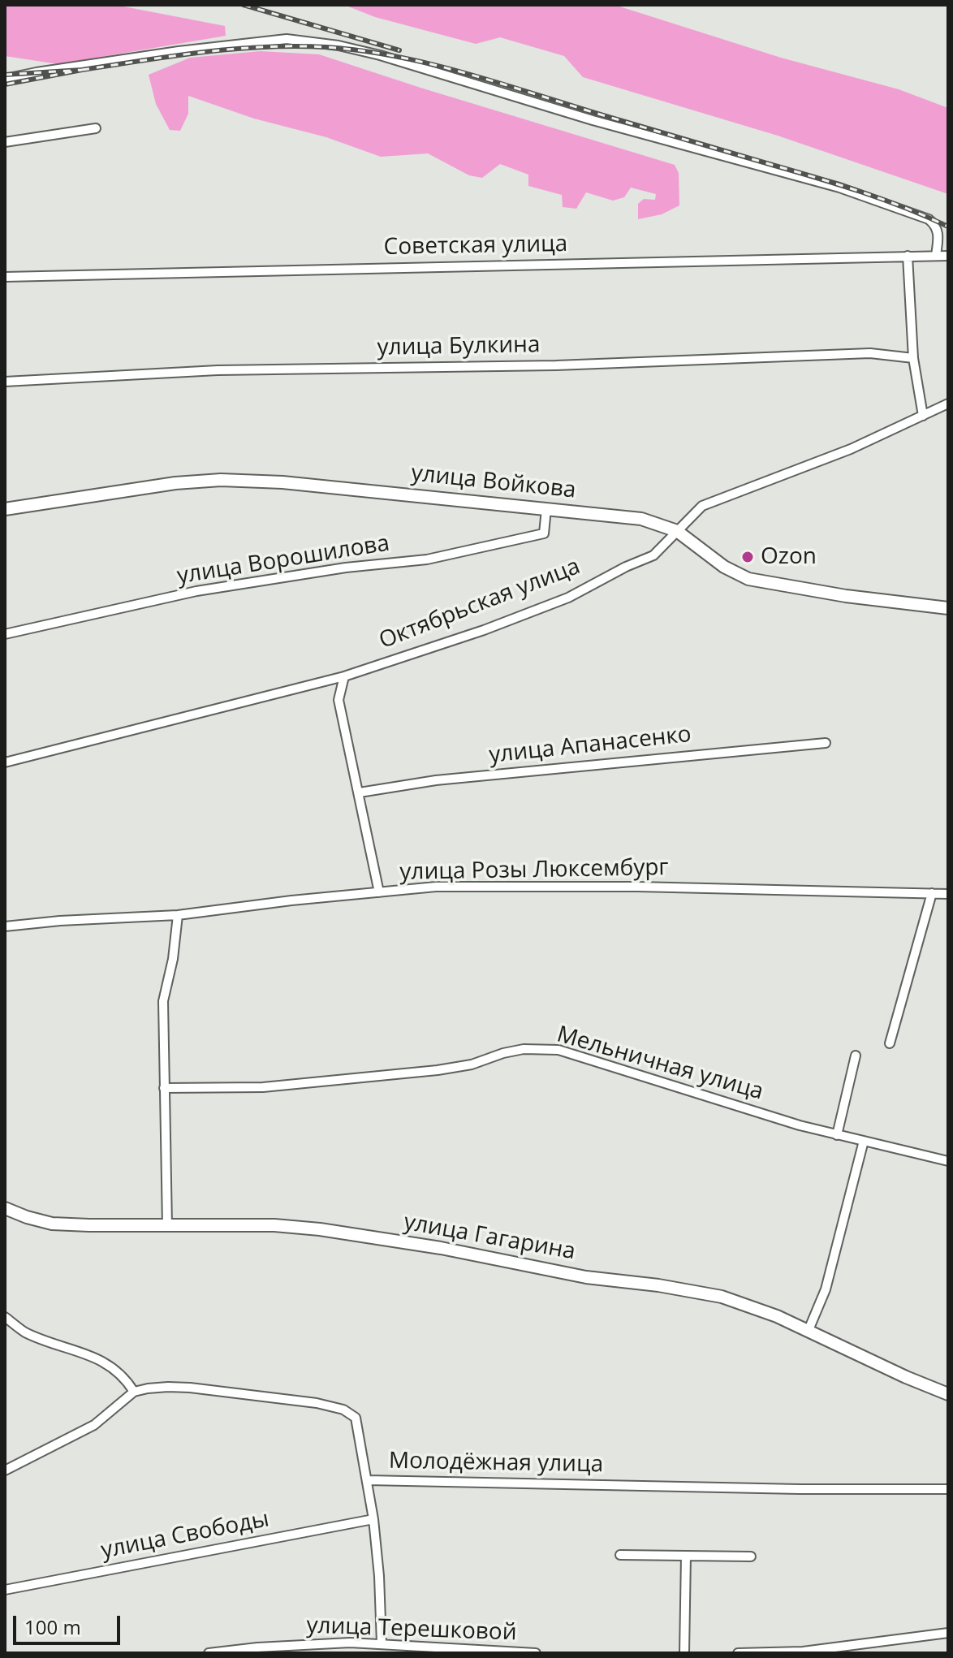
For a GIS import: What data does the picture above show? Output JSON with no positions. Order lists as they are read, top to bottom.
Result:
{
  "streets": {
    "main road": ["улица Войкова", "улица Гагарина"],
    "street": [
      "Советская улица",
      "улица Булкина",
      "улица Ворошилова",
      "Октябрьская улица",
      "улица Апанасенко",
      "улица Розы Люксембург",
      "Мельничная улица",
      "Молодёжная улица",
      "улица Свободы",
      "улица Терешковой"
    ]
  },
  "crossings": [
    ["улица Войкова", "улица Ворошилова"],
    ["улица Войкова", "Октябрьская улица"]
  ],
  "places": ["Ozon"],
  "scale_bar": "100 m"
}
